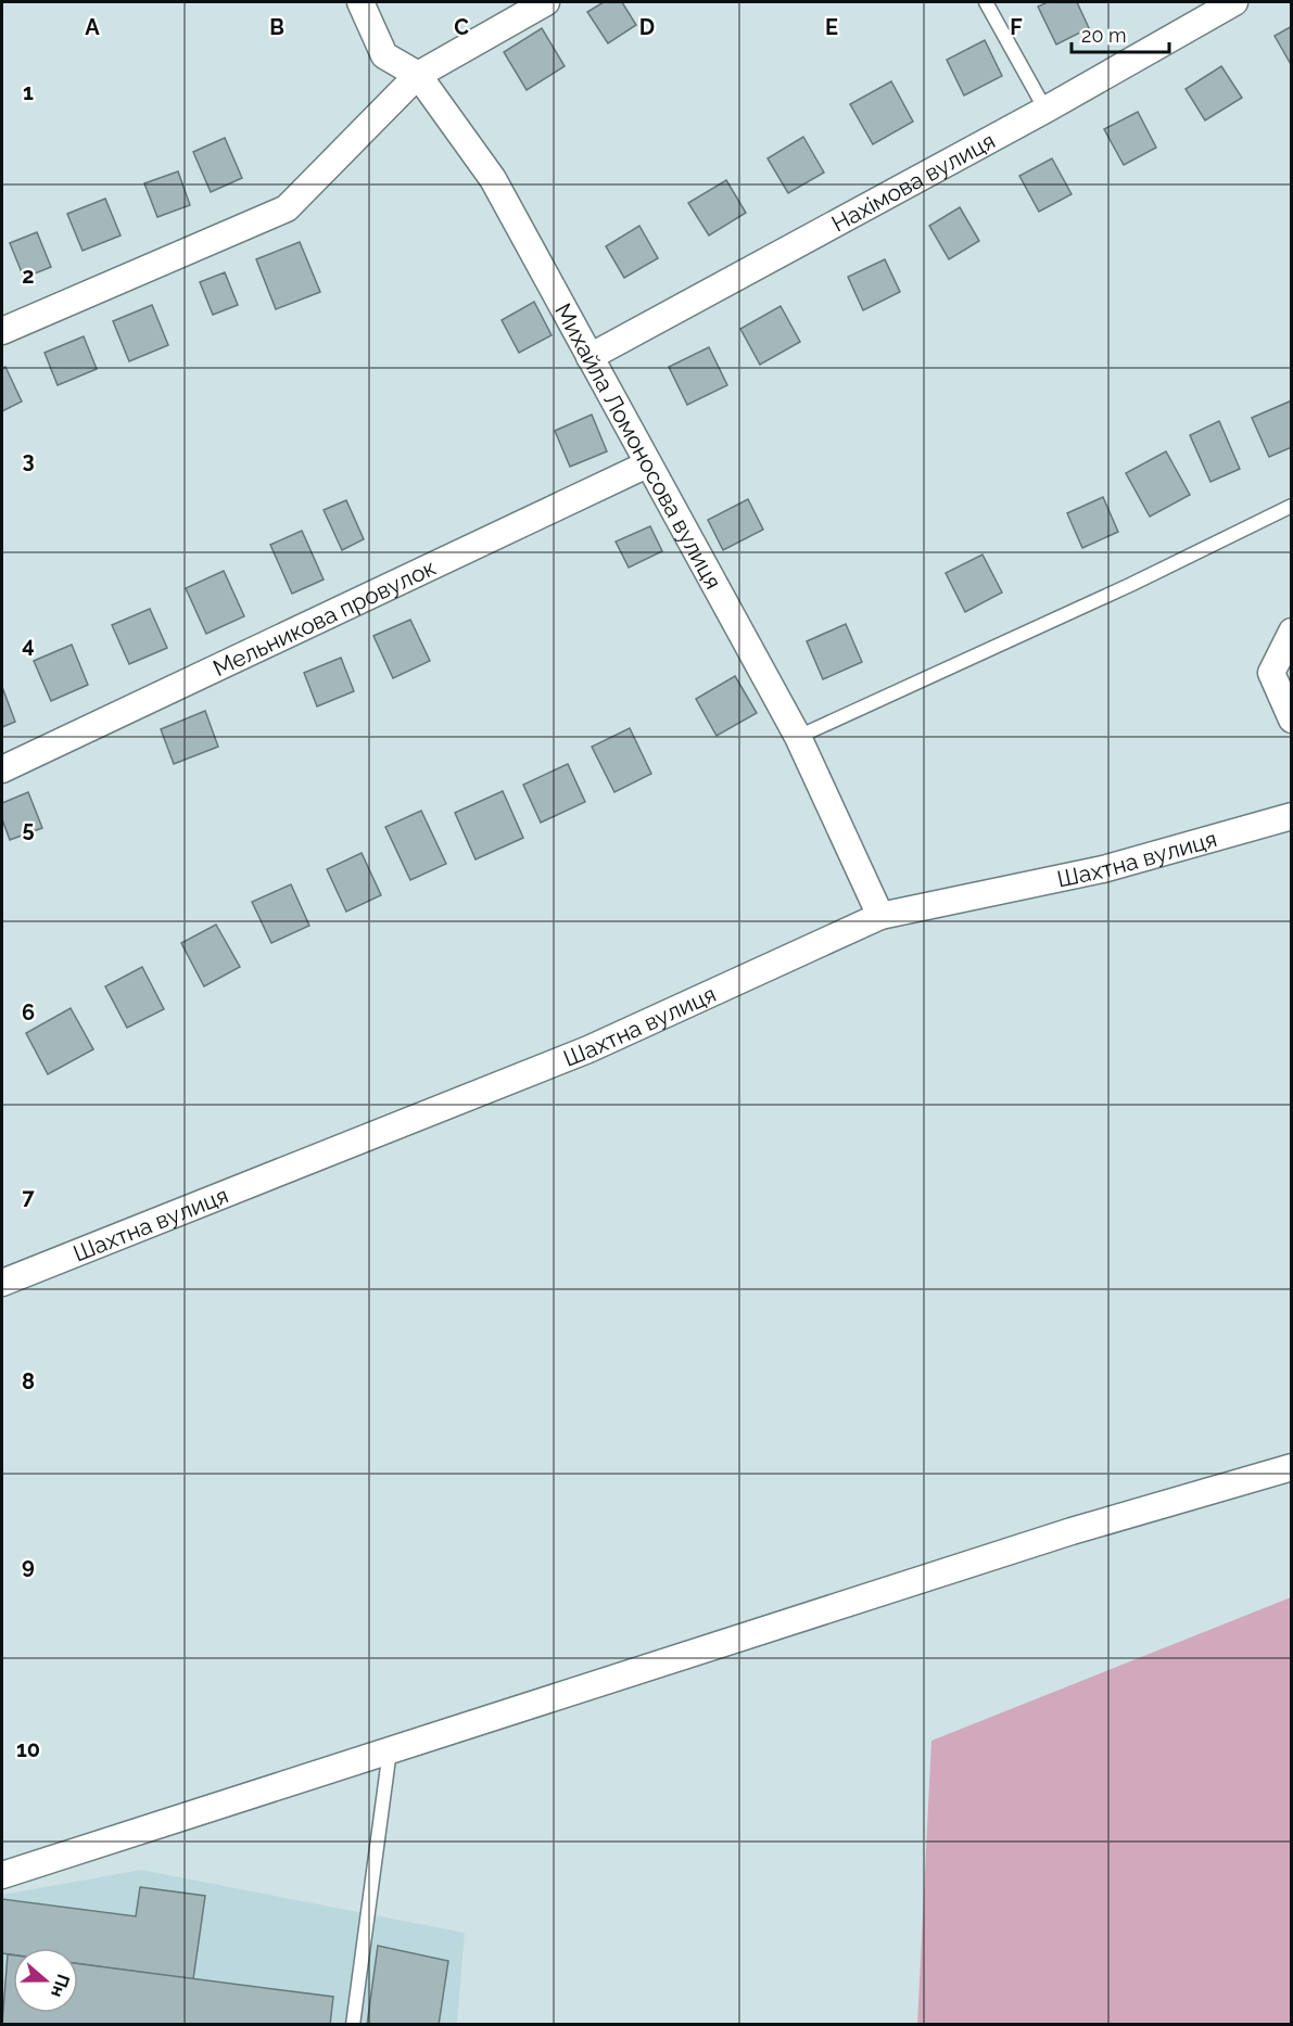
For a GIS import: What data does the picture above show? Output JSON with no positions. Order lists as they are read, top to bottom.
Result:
{
  "streets": {
    "street": [
      "Нахімова вулиця",
      "Михайла Ломоносова вулиця",
      "Мельникова провулок",
      "Шахтна вулиця"
    ]
  },
  "crossings": [
    ["Нахімова вулиця", "Михайла Ломоносова вулиця"],
    ["Михайла Ломоносова вулиця", "Мельникова провулок"],
    ["Михайла Ломоносова вулиця", "Шахтна вулиця"]
  ],
  "scale_bar": "20 m",
  "north": "right",
  "grid": {
    "columns": [
      "A",
      "B",
      "C",
      "D",
      "E",
      "F"
    ],
    "rows": [
      "1",
      "2",
      "3",
      "4",
      "5",
      "6",
      "7",
      "8",
      "9",
      "10"
    ]
  }
}
